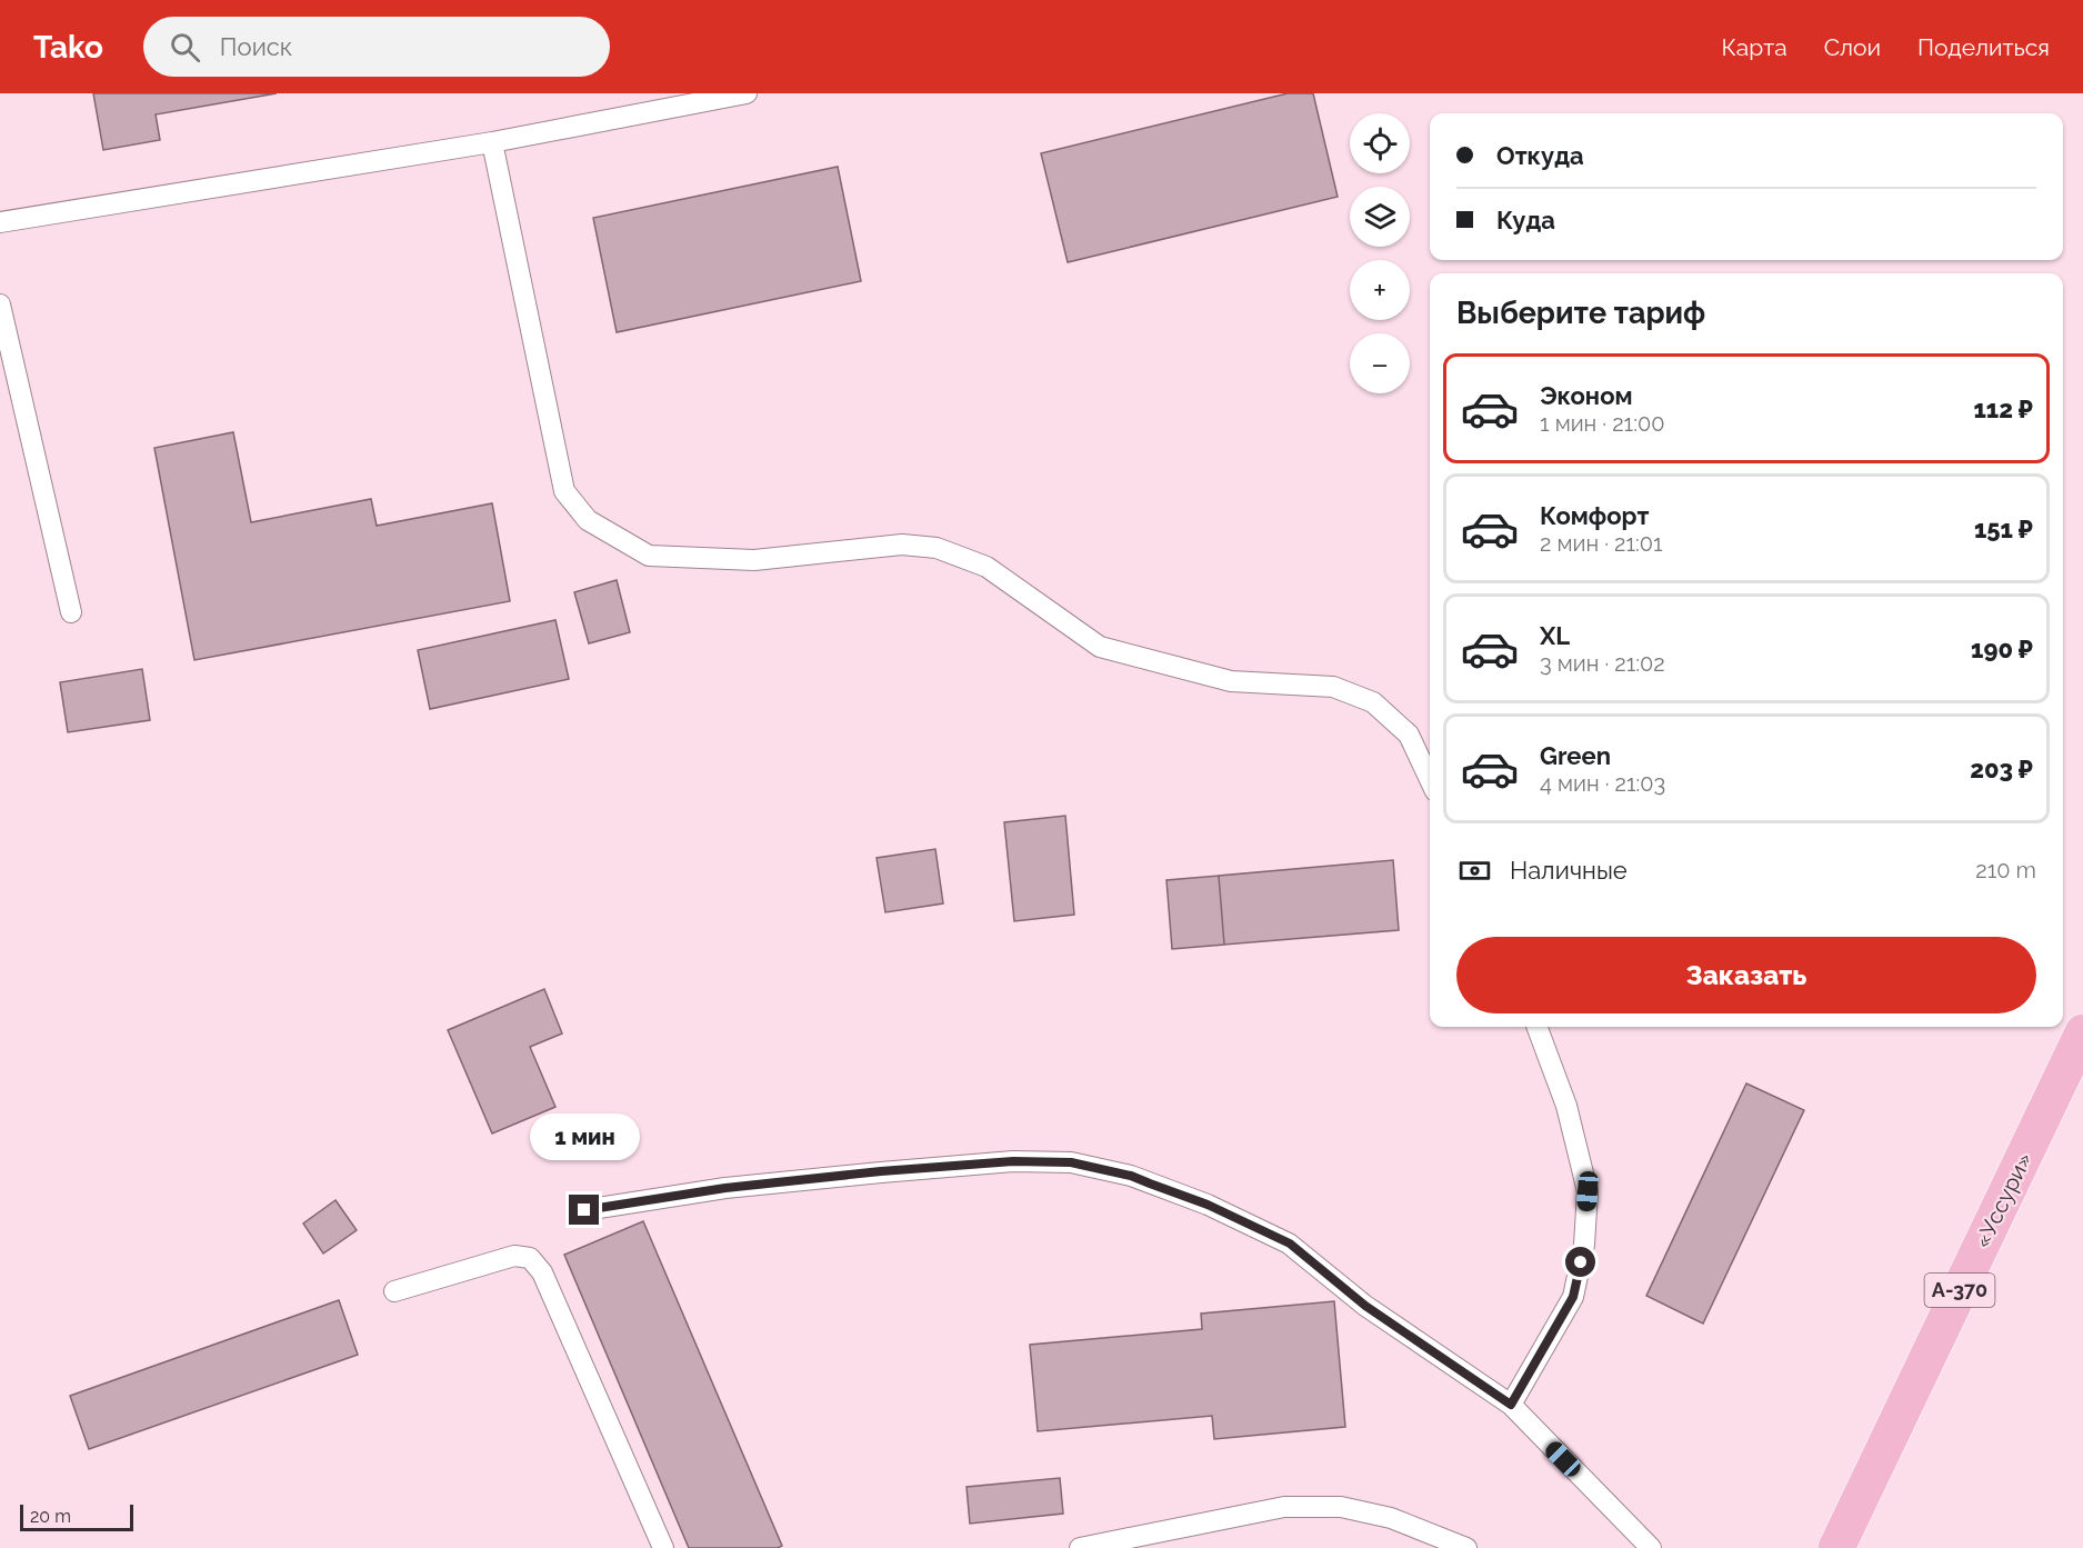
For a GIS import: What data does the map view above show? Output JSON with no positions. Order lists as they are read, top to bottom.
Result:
{
  "streets": {
    "highway": ["«Уссури»", "А-370"]
  },
  "scale_bar": "20 m",
  "page": {
    "header": "Tako",
    "search": "Поиск",
    "nav": ["Карта", "Слои", "Поделиться"],
    "map_buttons": ["+", "−"],
    "banner": ["Откуда", "Куда"],
    "heading": "Выберите тариф",
    "list": [
      {
        "name": "Эконом",
        "note": "1 мин · 21:00",
        "value": "112 ₽"
      },
      {
        "name": "Комфорт",
        "note": "2 мин · 21:01",
        "value": "151 ₽"
      },
      {
        "name": "XL",
        "note": "3 мин · 21:02",
        "value": "190 ₽"
      },
      {
        "name": "Green",
        "note": "4 мин · 21:03",
        "value": "203 ₽"
      }
    ],
    "pay": ["Наличные", "210 m"],
    "buttons": "Заказать",
    "bubble": "1 мин",
    "scale": "20 m"
  }
}
